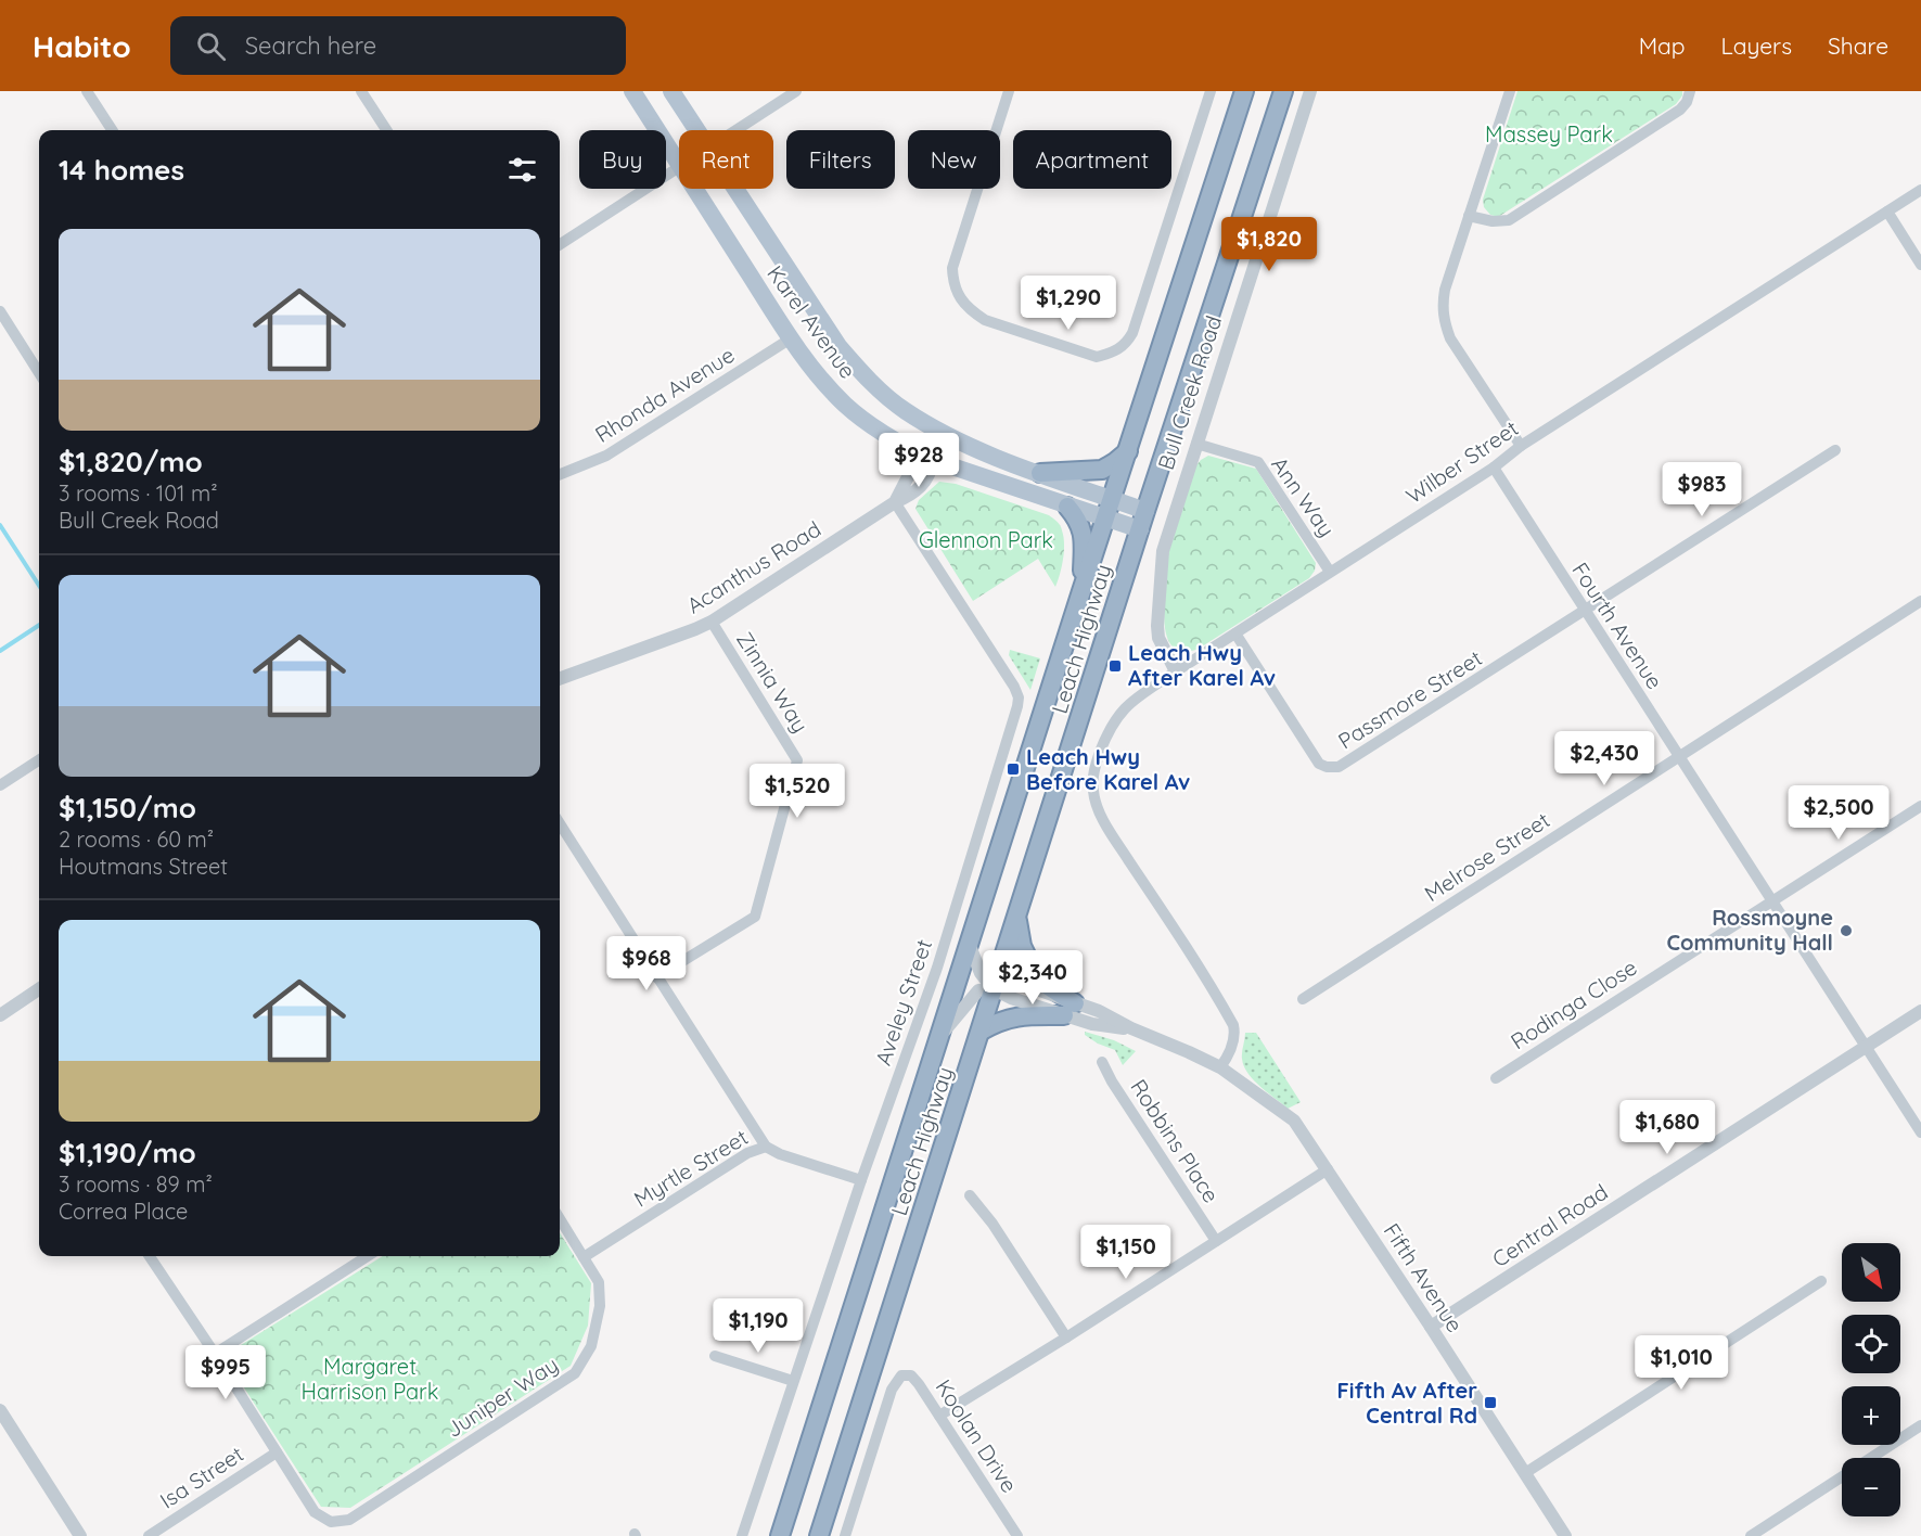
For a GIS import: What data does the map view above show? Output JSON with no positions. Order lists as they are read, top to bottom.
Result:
{
  "streets": {
    "highway": ["Leach Highway"],
    "main road": ["Karel Avenue"],
    "street": [
      "Bull Creek Road",
      "Rhonda Avenue",
      "Wilber Street",
      "Ann Way",
      "Acanthus Road",
      "Fourth Avenue",
      "Zinnia Way",
      "Passmore Street",
      "Melrose Street",
      "Aveley Street",
      "Rodinga Close",
      "Robbins Place",
      "Myrtle Street",
      "Central Road",
      "Fifth Avenue",
      "Juniper Way",
      "Koolan Drive",
      "Isa Street"
    ]
  },
  "crossings": [
    ["Karel Avenue", "Rhonda Avenue"],
    ["Karel Avenue", "Acanthus Road"],
    ["Karel Avenue", "Leach Highway"],
    ["Bull Creek Road", "Wilber Street"],
    ["Bull Creek Road", "Ann Way"],
    ["Wilber Street", "Ann Way"],
    ["Wilber Street", "Fourth Avenue"],
    ["Wilber Street", "Passmore Street"],
    ["Wilber Street", "Fifth Avenue"],
    ["Acanthus Road", "Zinnia Way"],
    ["Acanthus Road", "Aveley Street"],
    ["Fourth Avenue", "Passmore Street"],
    ["Fourth Avenue", "Melrose Street"],
    ["Fourth Avenue", "Rodinga Close"],
    ["Fourth Avenue", "Central Road"],
    ["Leach Highway", "Fifth Avenue"],
    ["Aveley Street", "Myrtle Street"],
    ["Myrtle Street", "Juniper Way"],
    ["Central Road", "Fifth Avenue"],
    ["Juniper Way", "Isa Street"]
  ],
  "parks": ["Massey Park", "Glennon Park", "Margaret Harrison Park"],
  "places": {
    "transit": ["Leach Hwy After Karel Av", "Leach Hwy Before Karel Av", "Fifth Av After Central Rd"],
    "other": ["Rossmoyne Community Hall"]
  },
  "north": "bottom right",
  "page": {
    "header": "Habito",
    "search": "Search here",
    "nav": ["Map", "Layers", "Share"],
    "chip": [
      "Buy",
      "Rent",
      "Filters",
      "New",
      "Apartment"
    ],
    "heading": "14 homes",
    "list": [
      {
        "name": "$1,820/mo",
        "note": "3 rooms · 101 m² · Bull Creek Road"
      },
      {
        "name": "$1,150/mo",
        "note": "2 rooms · 60 m² · Houtmans Street"
      },
      {
        "name": "$1,190/mo",
        "note": "3 rooms · 89 m² · Correa Place"
      }
    ],
    "price": [
      "$1,820",
      "$1,290",
      "$928",
      "$983",
      "$2,430",
      "$1,520",
      "$2,500",
      "$968",
      "$2,340",
      "$1,680",
      "$1,150",
      "$1,190",
      "$1,010",
      "$995"
    ],
    "map_buttons": ["+", "−"]
  }
}
